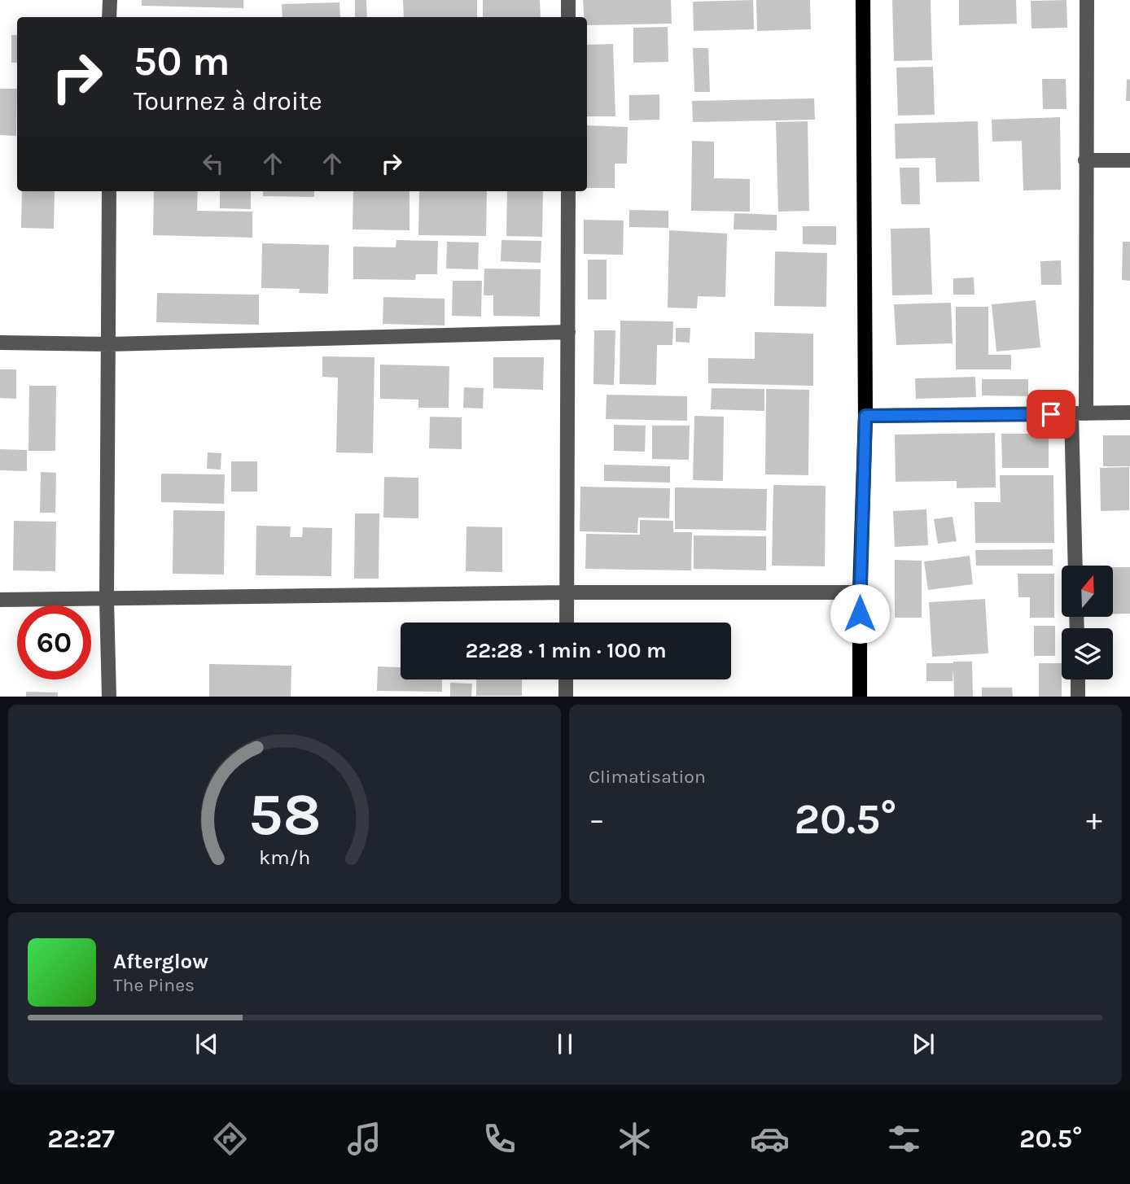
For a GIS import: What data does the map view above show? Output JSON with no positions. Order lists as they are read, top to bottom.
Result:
{
  "north": "top",
  "page": {
    "turn": ["50 m", "Tournez à droite"],
    "limit": "60",
    "trip": "22:28 · 1 min · 100 m",
    "tile": "Climatisation",
    "heat": ["−", "20.5°", "+"],
    "song": ["Afterglow", "The Pines"],
    "tabs": ["22:27", "20.5°"],
    "gauge": ["58", "km/h"]
  }
}
